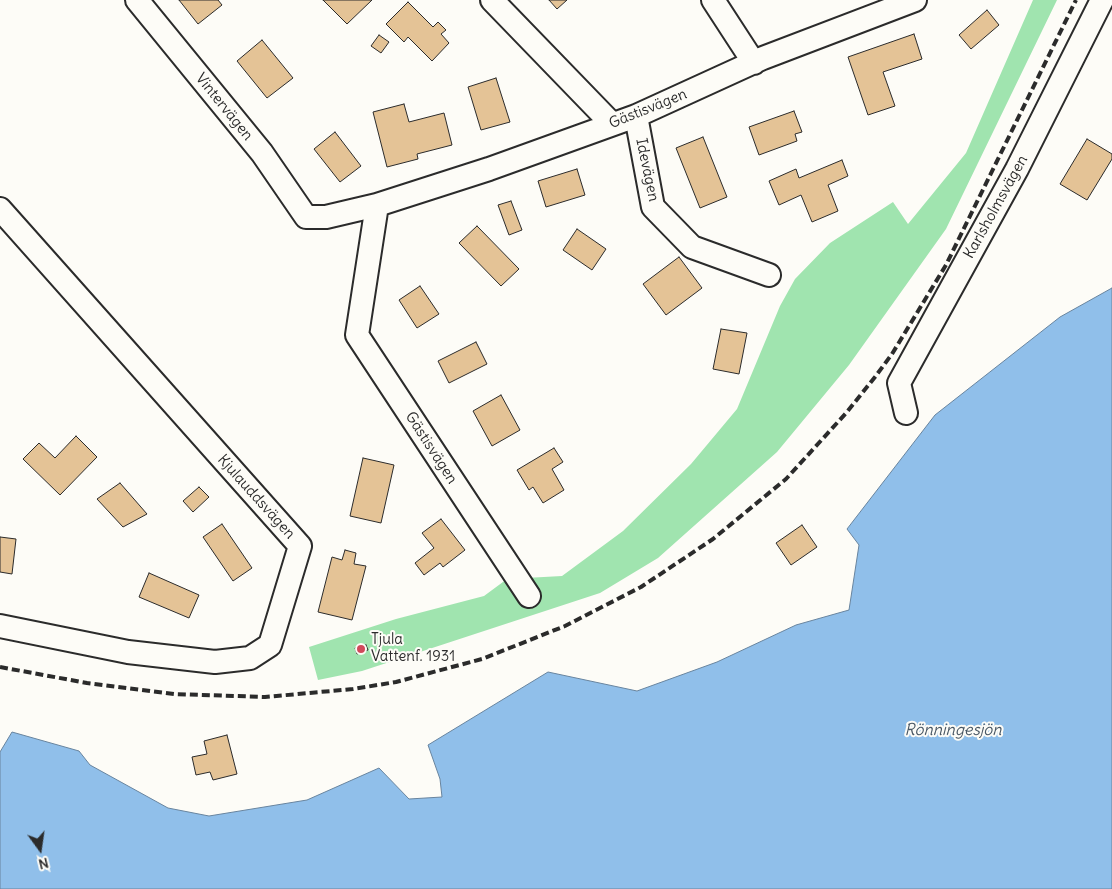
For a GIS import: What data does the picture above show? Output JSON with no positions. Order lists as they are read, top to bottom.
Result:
{
  "streets": {
    "street": [
      "Vintervägen",
      "Gästisvägen",
      "Idevägen",
      "Karlsholmsvägen",
      "Kjulauddsvägen"
    ]
  },
  "crossings": [
    ["Vintervägen", "Gästisvägen"],
    ["Gästisvägen", "Idevägen"]
  ],
  "water": ["Rönningesjön"],
  "places": ["Tjula Vattenf. 1931"],
  "north": "bottom"
}
